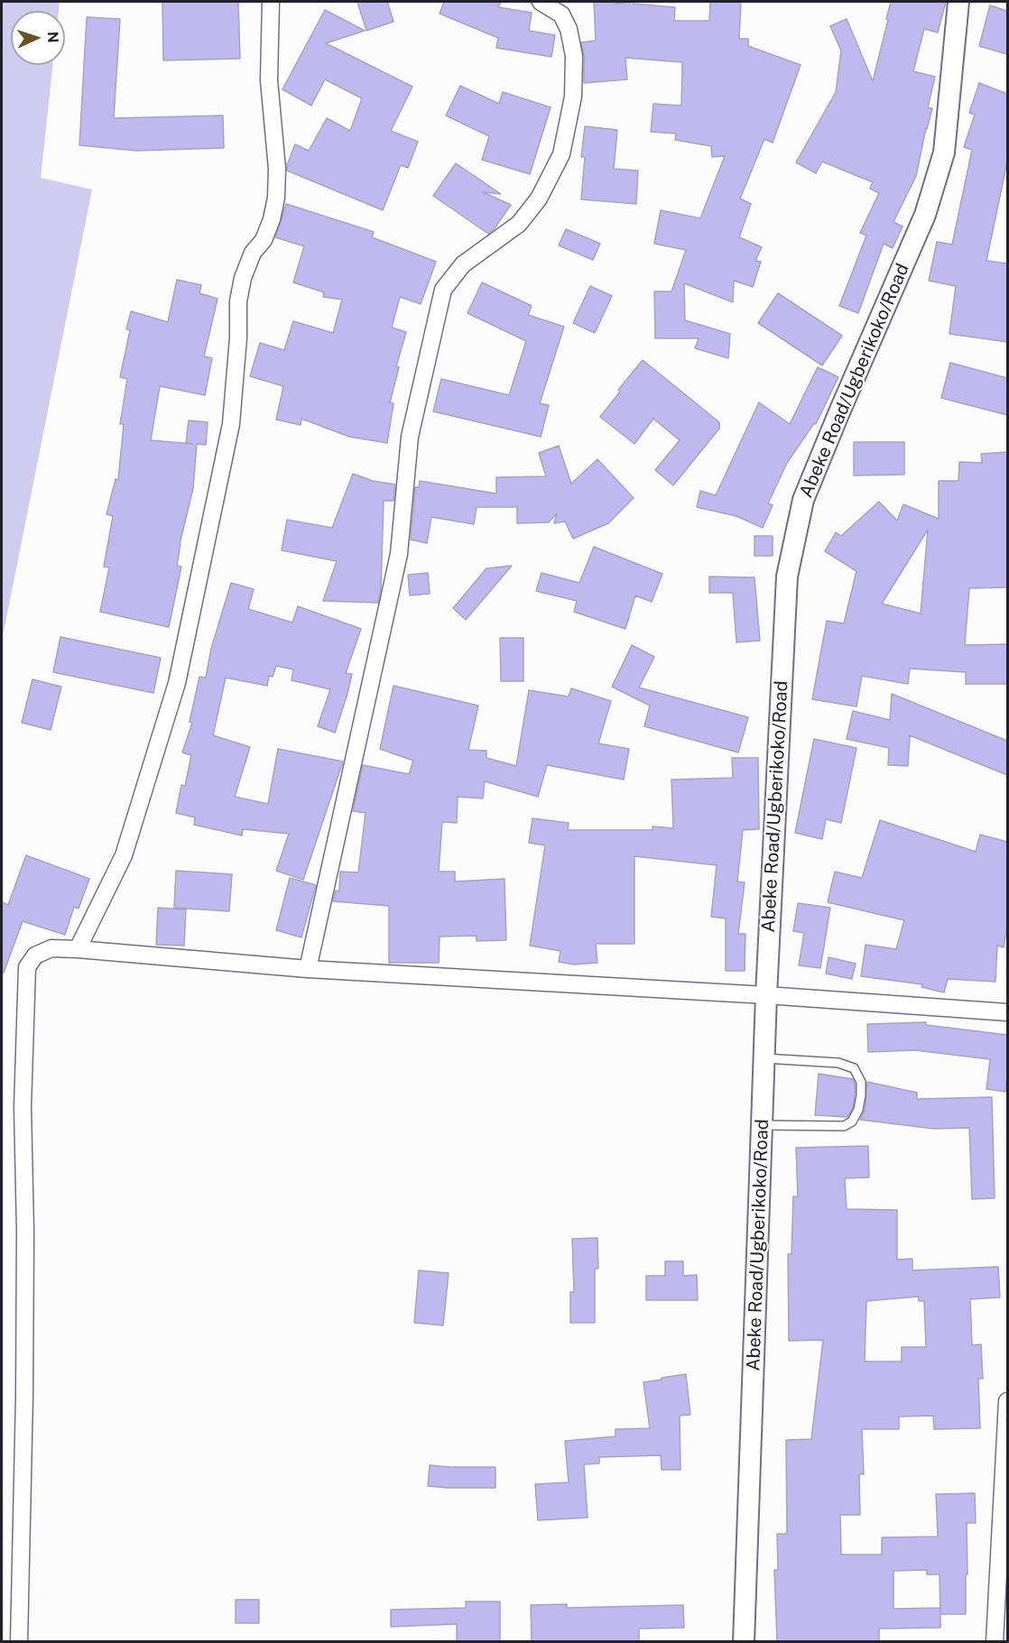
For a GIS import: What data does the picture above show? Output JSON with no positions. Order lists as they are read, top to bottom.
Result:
{
  "streets": {
    "street": ["Abeke Road/Ugberikoko/Road"]
  },
  "north": "right"
}
